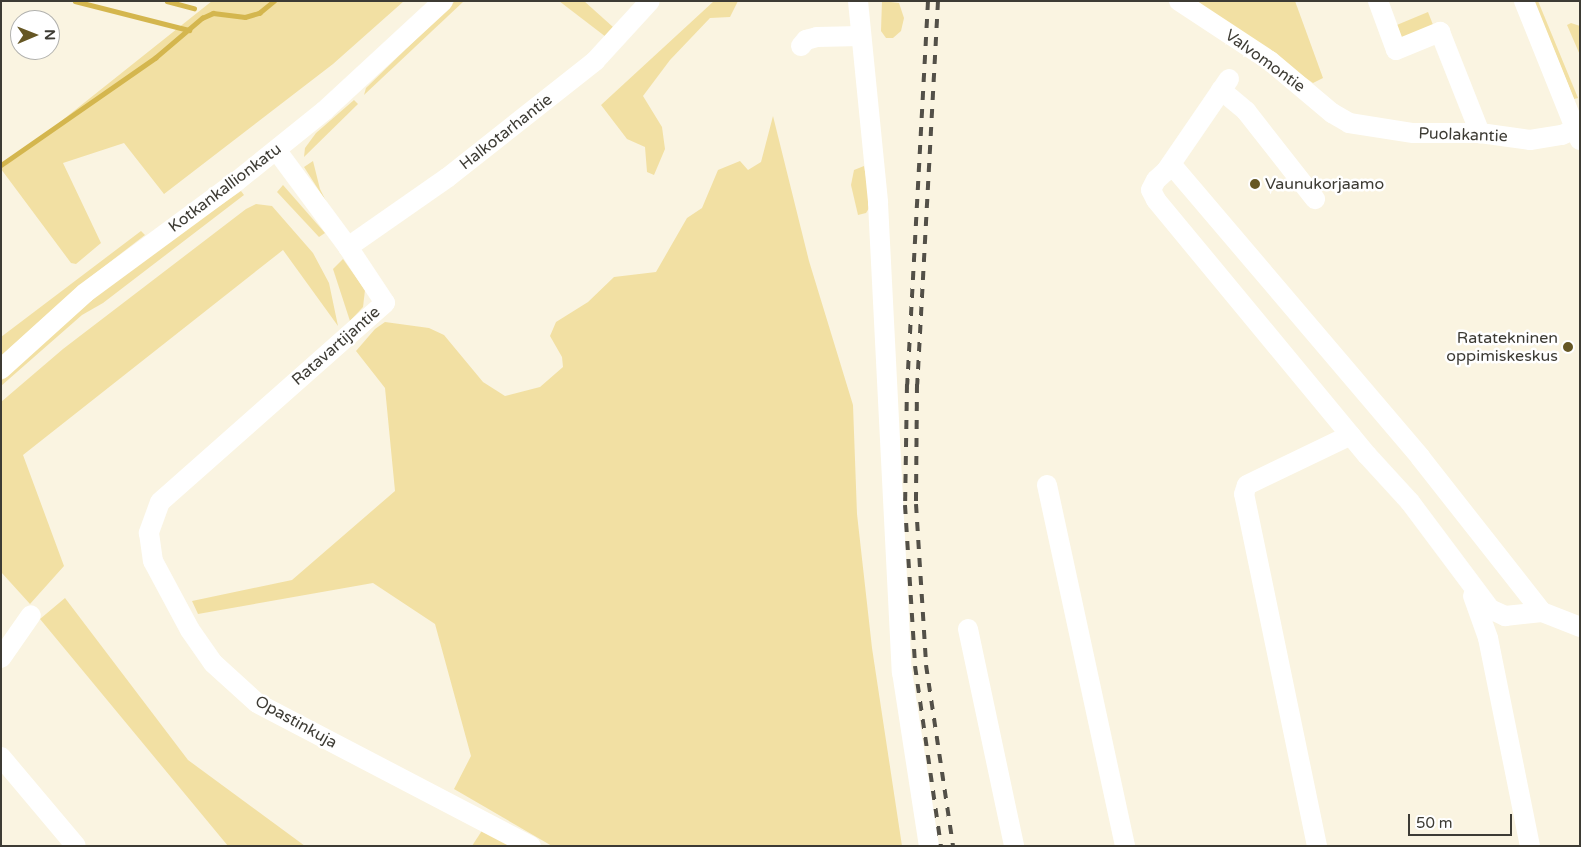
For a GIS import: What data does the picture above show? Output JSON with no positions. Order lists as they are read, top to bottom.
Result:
{
  "streets": {
    "street": [
      "Valvomontie",
      "Halkotarhantie",
      "Puolakantie",
      "Kotkankallionkatu",
      "Ratavartijantie",
      "Opastinkuja"
    ]
  },
  "crossings": [
    ["Valvomontie", "Puolakantie"],
    ["Halkotarhantie", "Ratavartijantie"],
    ["Kotkankallionkatu", "Ratavartijantie"],
    ["Ratavartijantie", "Opastinkuja"]
  ],
  "places": ["Vaunukorjaamo", "Ratatekninen oppimiskeskus"],
  "scale_bar": "50 m",
  "north": "right"
}
